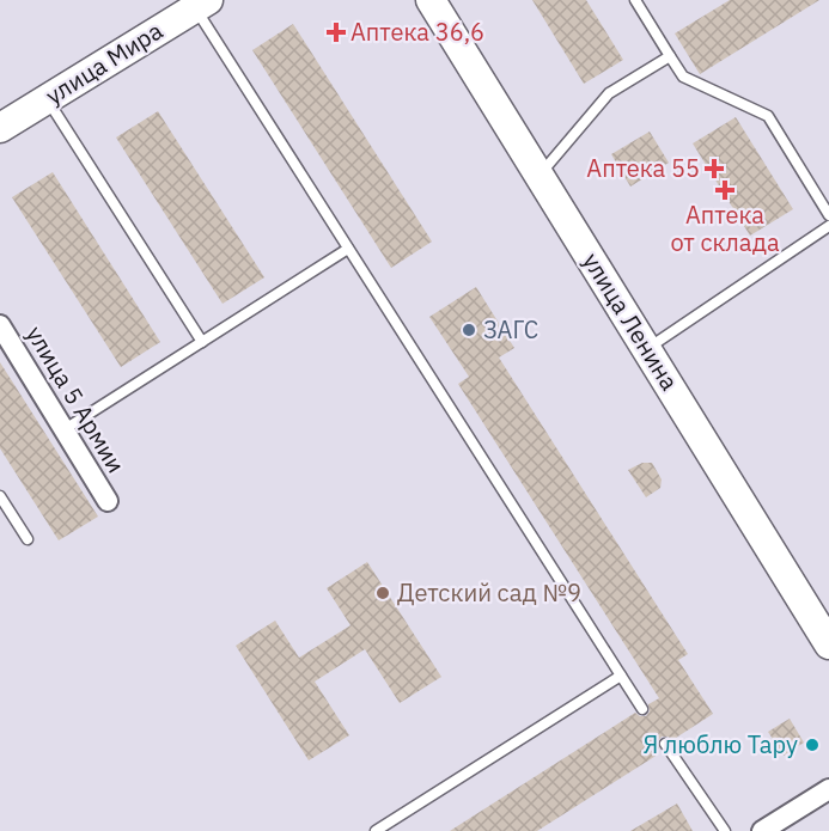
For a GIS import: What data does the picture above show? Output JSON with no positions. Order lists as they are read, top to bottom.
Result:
{
  "streets": {
    "main road": ["улица Мира", "улица Ленина"],
    "street": ["улица 5 Армии"]
  },
  "places": {
    "health": ["Аптека 36,6", "Аптека 55", "Аптека от склада"],
    "other": ["ЗАГС", "Детский сад №9", "Я люблю Тару"]
  }
}
